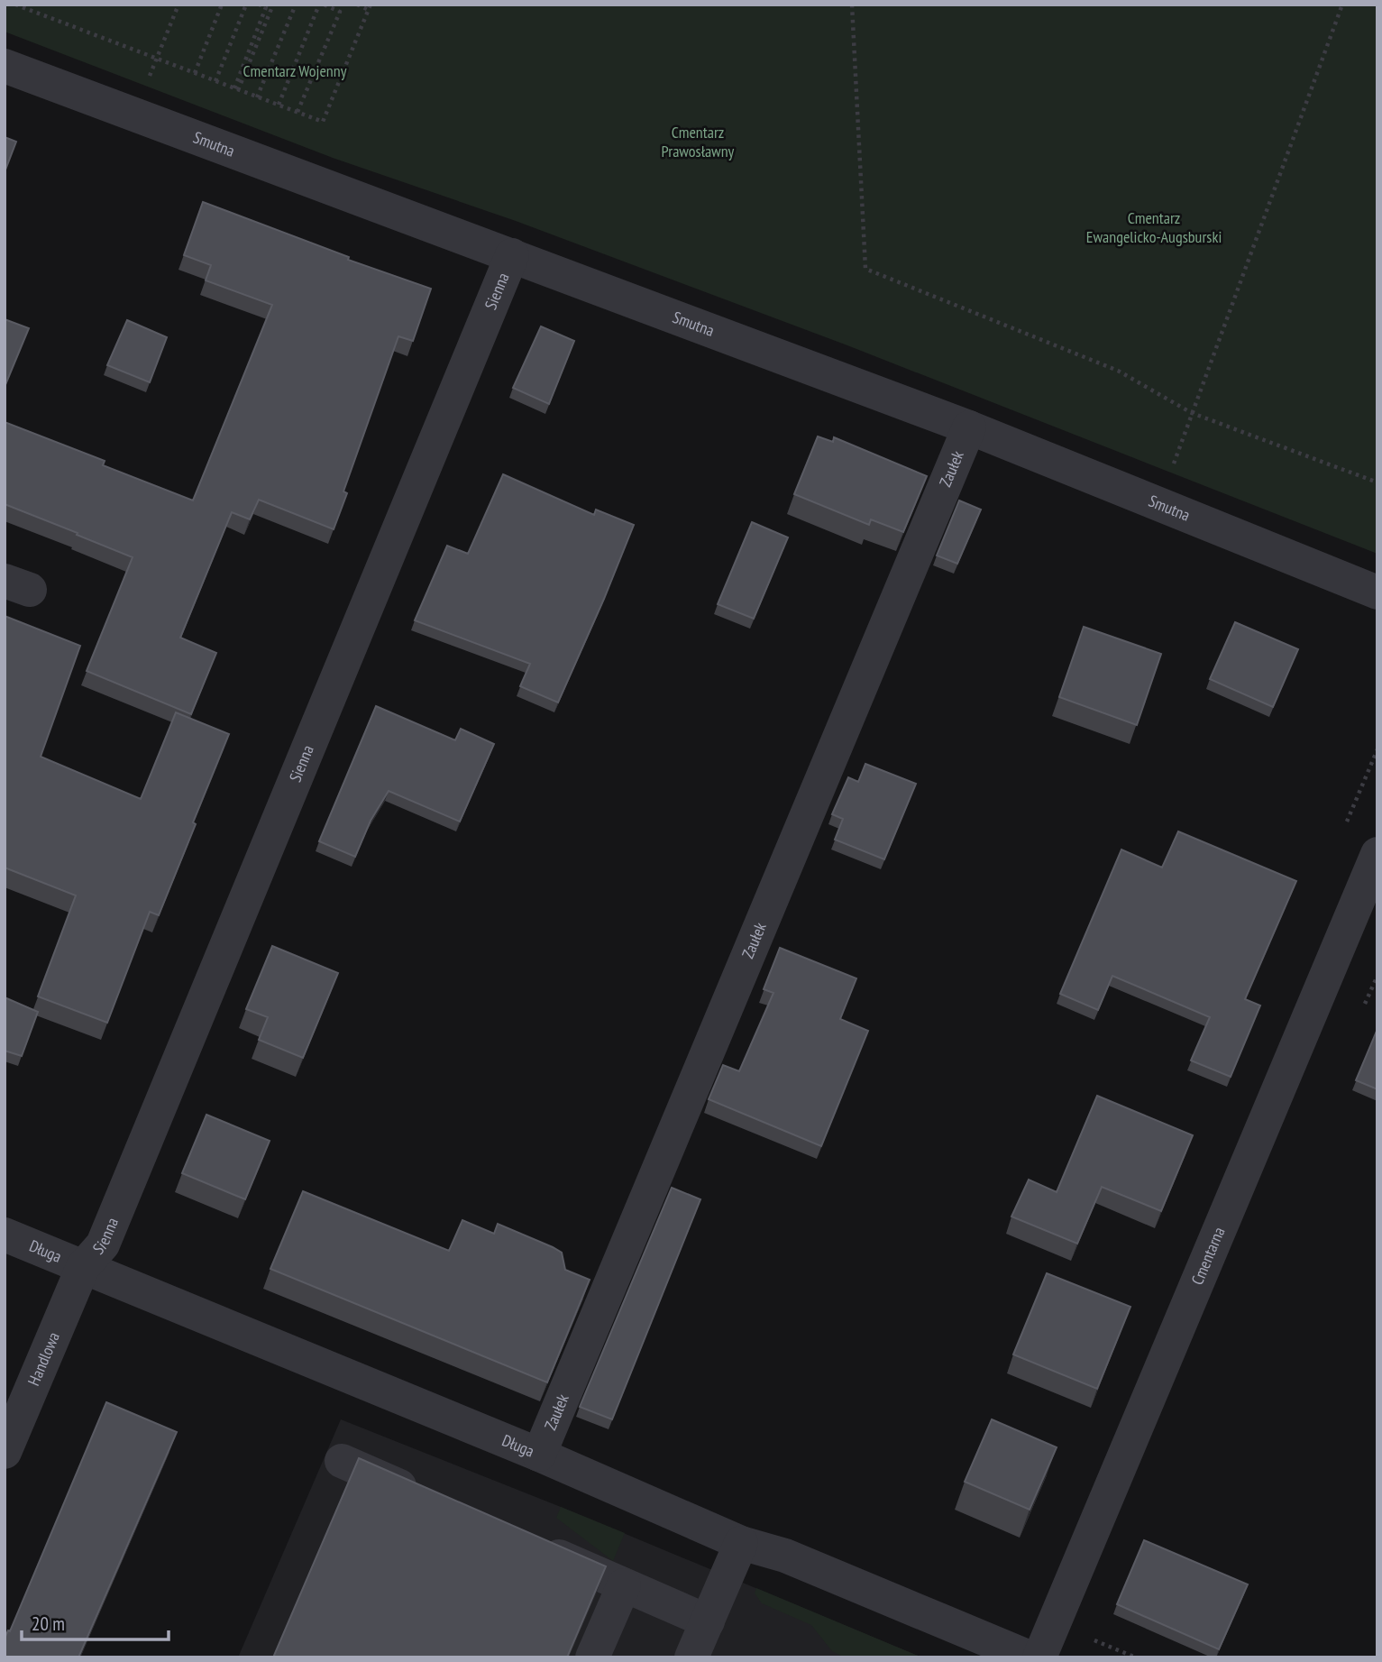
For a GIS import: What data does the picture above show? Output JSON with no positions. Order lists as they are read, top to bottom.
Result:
{
  "streets": {
    "street": [
      "Smutna",
      "Sienna",
      "Zaułek",
      "Długa",
      "Cmentarna",
      "Handlowa"
    ]
  },
  "crossings": [
    ["Smutna", "Sienna"],
    ["Smutna", "Zaułek"],
    ["Sienna", "Długa"],
    ["Sienna", "Handlowa"],
    ["Zaułek", "Długa"],
    ["Długa", "Handlowa"]
  ],
  "parks": ["Cmentarz Wojenny", "Cmentarz Prawosławny", "Cmentarz Ewangelicko-Augsburski"],
  "scale_bar": "20 m"
}
